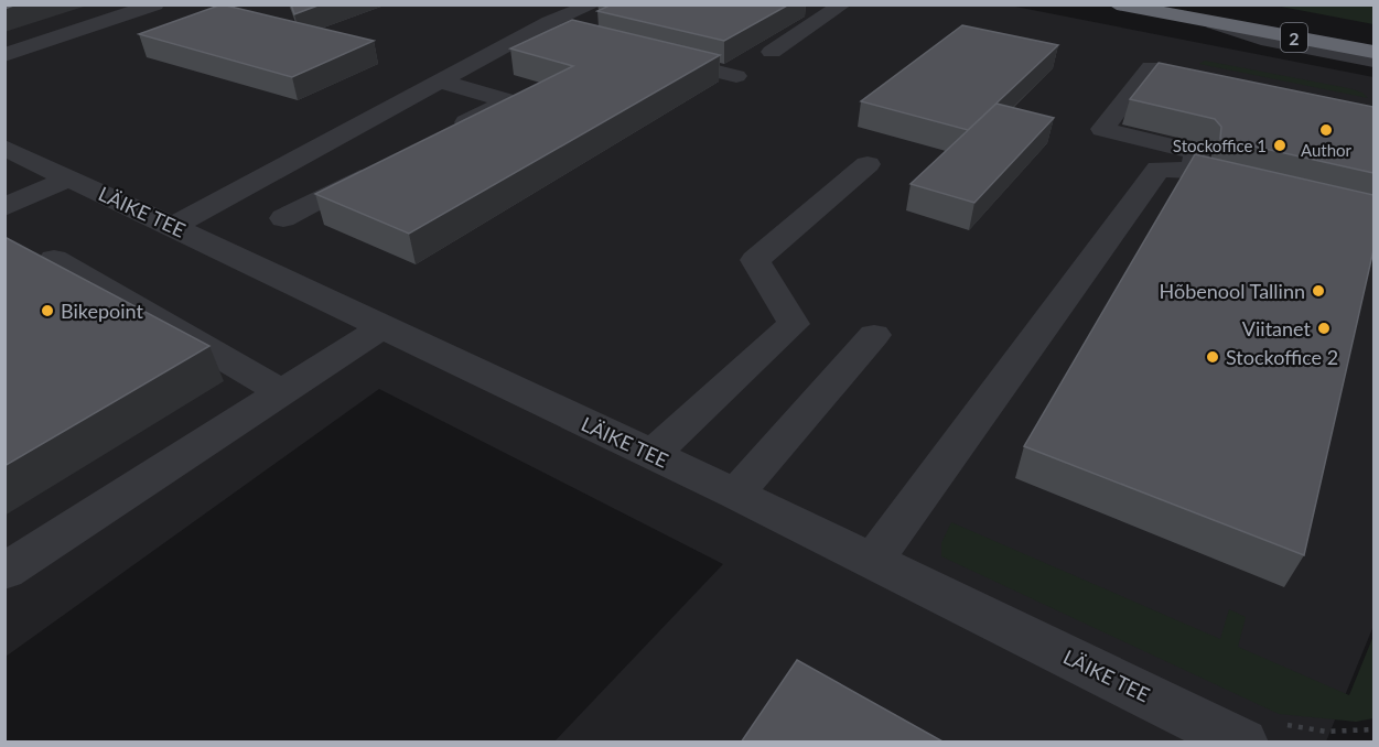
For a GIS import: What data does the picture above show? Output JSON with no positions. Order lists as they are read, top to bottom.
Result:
{
  "streets": {
    "highway": ["2"],
    "street": ["LÄIKE TEE"]
  },
  "places": [
    "Author",
    "Stockoffice 1",
    "Hõbenool Tallinn",
    "Bikepoint",
    "Viitanet",
    "Stockoffice 2"
  ]
}
